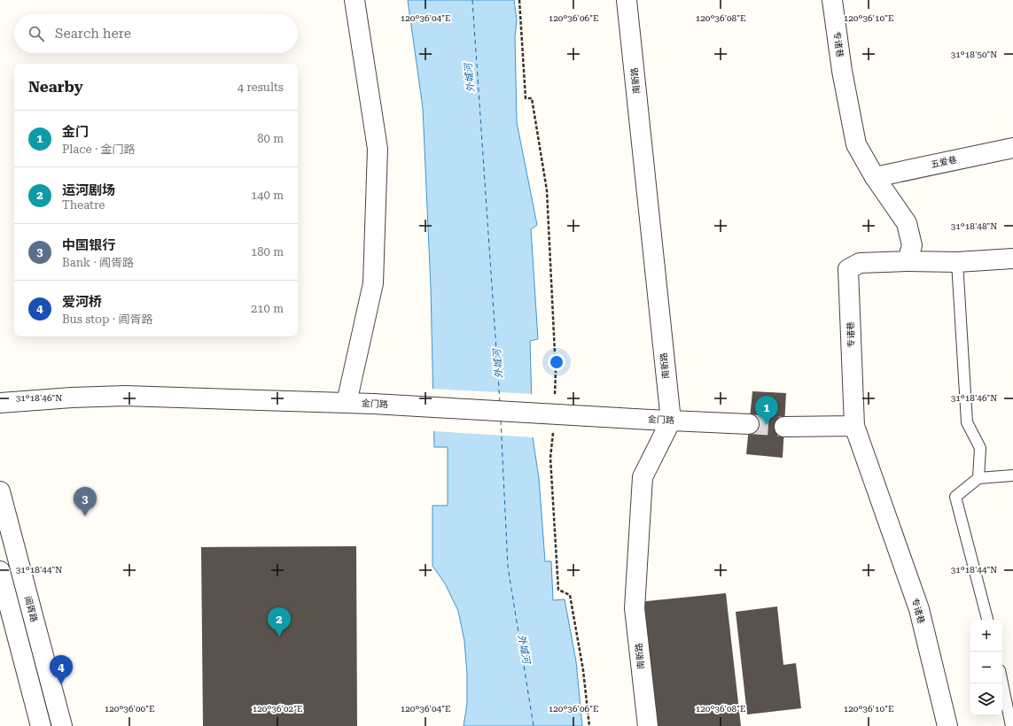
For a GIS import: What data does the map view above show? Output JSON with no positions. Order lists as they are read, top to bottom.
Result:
{
  "streets": {
    "street": [
      "专诸巷",
      "南新路",
      "五爱巷",
      "金门路",
      "阊胥路"
    ]
  },
  "crossings": [
    ["专诸巷", "五爱巷"],
    ["南新路", "金门路"]
  ],
  "water": ["外城河"],
  "page": {
    "search": "Search here",
    "heading": ["Nearby", "4 results"],
    "list": [
      {
        "mark": "1",
        "name": "金门",
        "note": "Place · 金门路",
        "value": "80 m"
      },
      {
        "mark": "2",
        "name": "运河剧场",
        "note": "Theatre",
        "value": "140 m"
      },
      {
        "mark": "3",
        "name": "中国银行",
        "note": "Bank · 阊胥路",
        "value": "180 m"
      },
      {
        "mark": "4",
        "name": "爱河桥",
        "note": "Bus stop · 阊胥路",
        "value": "210 m"
      }
    ],
    "pins": [
      "1",
      "3",
      "2",
      "4"
    ],
    "map_buttons": ["+", "−"]
  },
  "coordinates": [
    "120°36'04\"E",
    "120°36'06\"E",
    "120°36'08\"E",
    "120°36'10\"E",
    "31°18'50\"N",
    "31°18'48\"N",
    "31°18'46\"N",
    "31°18'44\"N",
    "120°36'00\"E",
    "120°36'02\"E"
  ]
}
